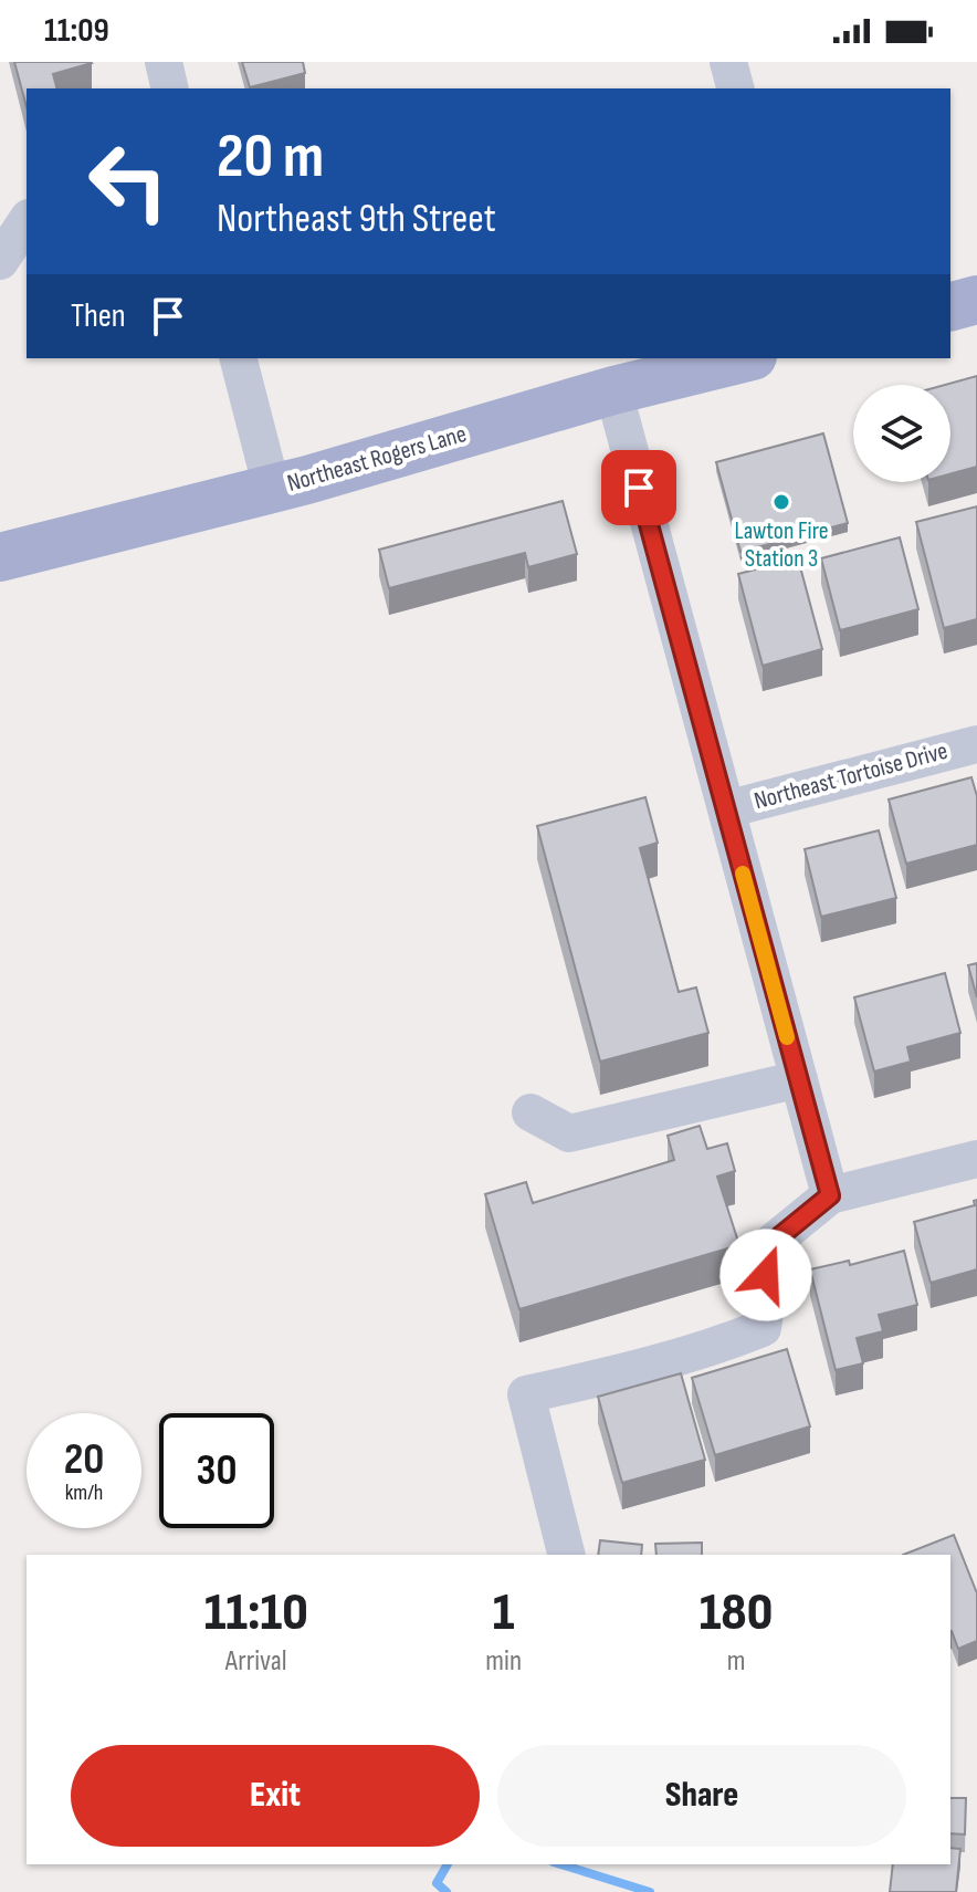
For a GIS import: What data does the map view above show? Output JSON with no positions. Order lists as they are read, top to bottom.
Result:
{
  "streets": {
    "main road": ["Northeast Rogers Lane"],
    "street": ["Northeast Tortoise Drive"]
  },
  "places": ["Lawton Fire Station 3"],
  "page": {
    "status": "11:09",
    "turn": ["20 m", "Northeast 9th Street"],
    "then": "Then",
    "speed": "20 km/h",
    "limit": "30",
    "eta": [
      "11:10",
      "Arrival",
      "1",
      "min",
      "180",
      "m"
    ],
    "buttons": ["Exit", "Share"]
  }
}
